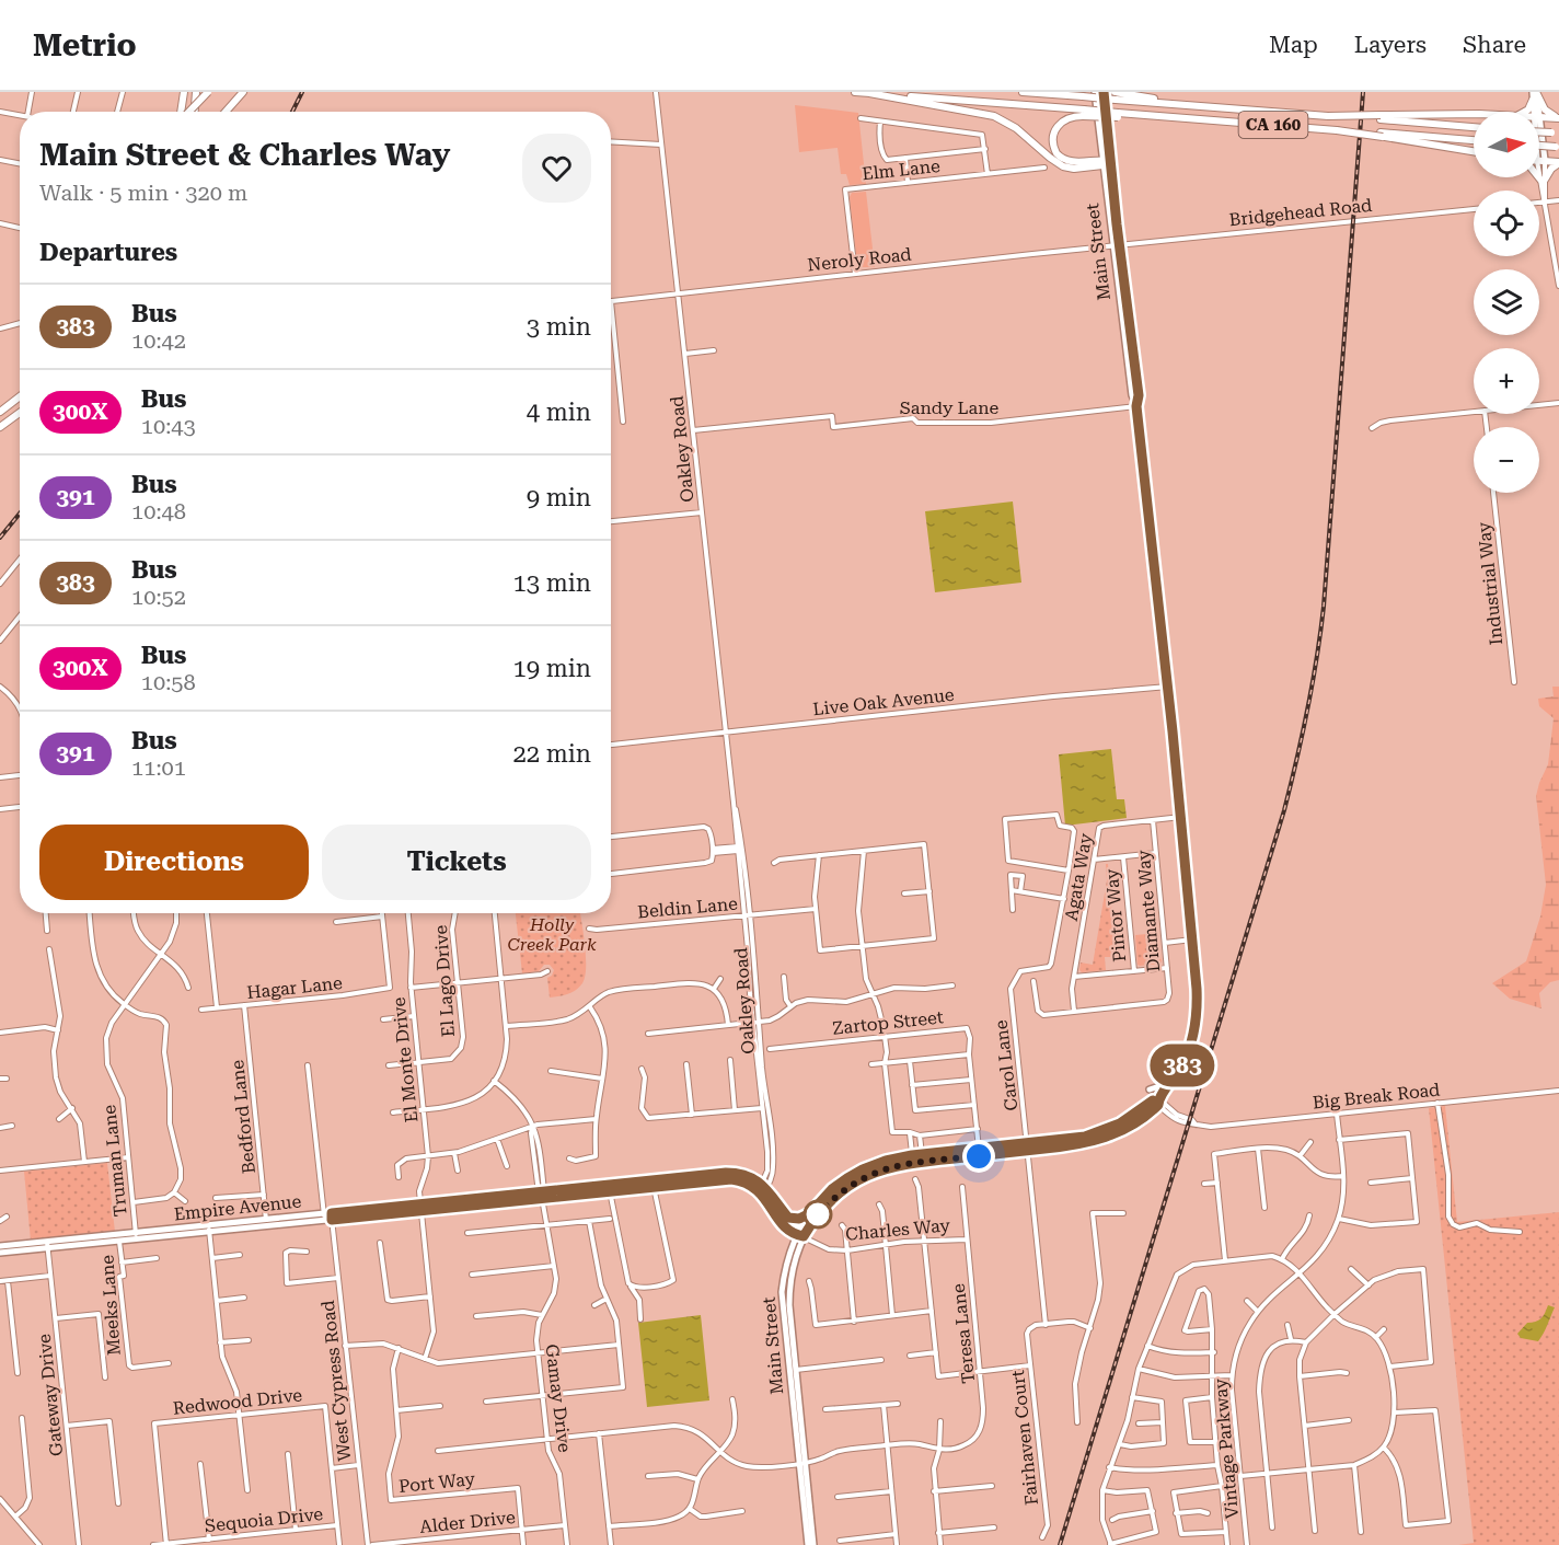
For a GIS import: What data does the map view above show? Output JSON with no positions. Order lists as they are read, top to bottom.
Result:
{
  "streets": {
    "highway": ["CA 160"],
    "main road": ["Main Street", "Empire Avenue", "Charles Way"],
    "street": [
      "Elm Lane",
      "Bridgehead Road",
      "Neroly Road",
      "Sandy Lane",
      "Oakley Road",
      "Industrial Way",
      "Live Oak Avenue",
      "Agata Way",
      "Beldin Lane",
      "Diamante Way",
      "Pintor Way",
      "El Lago Drive",
      "Hagar Lane",
      "Zartop Street",
      "El Monte Drive",
      "Carol Lane",
      "Big Break Road",
      "Bedford Lane",
      "Truman Lane",
      "Meeks Lane",
      "Teresa Lane",
      "West Cypress Road",
      "Gateway Drive",
      "Gamay Drive",
      "Redwood Drive",
      "Fairhaven Court",
      "Vintage Parkway",
      "Port Way",
      "Sequoia Drive",
      "Alder Drive"
    ]
  },
  "crossings": [
    ["Elm Lane", "Neroly Road"],
    ["Bridgehead Road", "Main Street"],
    ["Bridgehead Road", "Neroly Road"],
    ["Main Street", "Neroly Road"],
    ["Main Street", "Sandy Lane"],
    ["Main Street", "Live Oak Avenue"],
    ["Main Street", "Agata Way"],
    ["Main Street", "Zartop Street"],
    ["Main Street", "Carol Lane"],
    ["Main Street", "Big Break Road"],
    ["Main Street", "Charles Way"],
    ["Main Street", "Teresa Lane"],
    ["Neroly Road", "Oakley Road"],
    ["Sandy Lane", "Oakley Road"],
    ["Oakley Road", "Live Oak Avenue"],
    ["Oakley Road", "Beldin Lane"],
    ["Oakley Road", "Empire Avenue"],
    ["Agata Way", "Diamante Way"],
    ["El Lago Drive", "El Monte Drive"],
    ["Hagar Lane", "Bedford Lane"],
    ["El Monte Drive", "Empire Avenue"],
    ["Carol Lane", "Fairhaven Court"],
    ["Big Break Road", "Vintage Parkway"],
    ["Bedford Lane", "Empire Avenue"],
    ["Truman Lane", "Empire Avenue"],
    ["Empire Avenue", "Meeks Lane"],
    ["Empire Avenue", "West Cypress Road"],
    ["Empire Avenue", "Gateway Drive"],
    ["Empire Avenue", "Gamay Drive"],
    ["Charles Way", "Teresa Lane"],
    ["Teresa Lane", "Gamay Drive"],
    ["West Cypress Road", "Alder Drive"],
    ["Gamay Drive", "Alder Drive"],
    ["Redwood Drive", "Sequoia Drive"],
    ["Port Way", "Alder Drive"]
  ],
  "parks": ["Holly Creek Park"],
  "lines": ["bus line 383"],
  "north": "right",
  "page": {
    "header": "Metrio",
    "nav": ["Map", "Layers", "Share"],
    "on_map": "383",
    "map_buttons": ["+", "−"],
    "heading": [
      ["Main Street & Charles Way", "Walk · 5 min · 320 m"],
      "Departures"
    ],
    "list": [
      {
        "mark": "383",
        "name": "Bus",
        "note": "10:42",
        "value": "3 min"
      },
      {
        "mark": "300X",
        "name": "Bus",
        "note": "10:43",
        "value": "4 min"
      },
      {
        "mark": "391",
        "name": "Bus",
        "note": "10:48",
        "value": "9 min"
      },
      {
        "mark": "383",
        "name": "Bus",
        "note": "10:52",
        "value": "13 min"
      },
      {
        "mark": "300X",
        "name": "Bus",
        "note": "10:58",
        "value": "19 min"
      },
      {
        "mark": "391",
        "name": "Bus",
        "note": "11:01",
        "value": "22 min"
      }
    ],
    "buttons": ["Directions", "Tickets"]
  }
}
